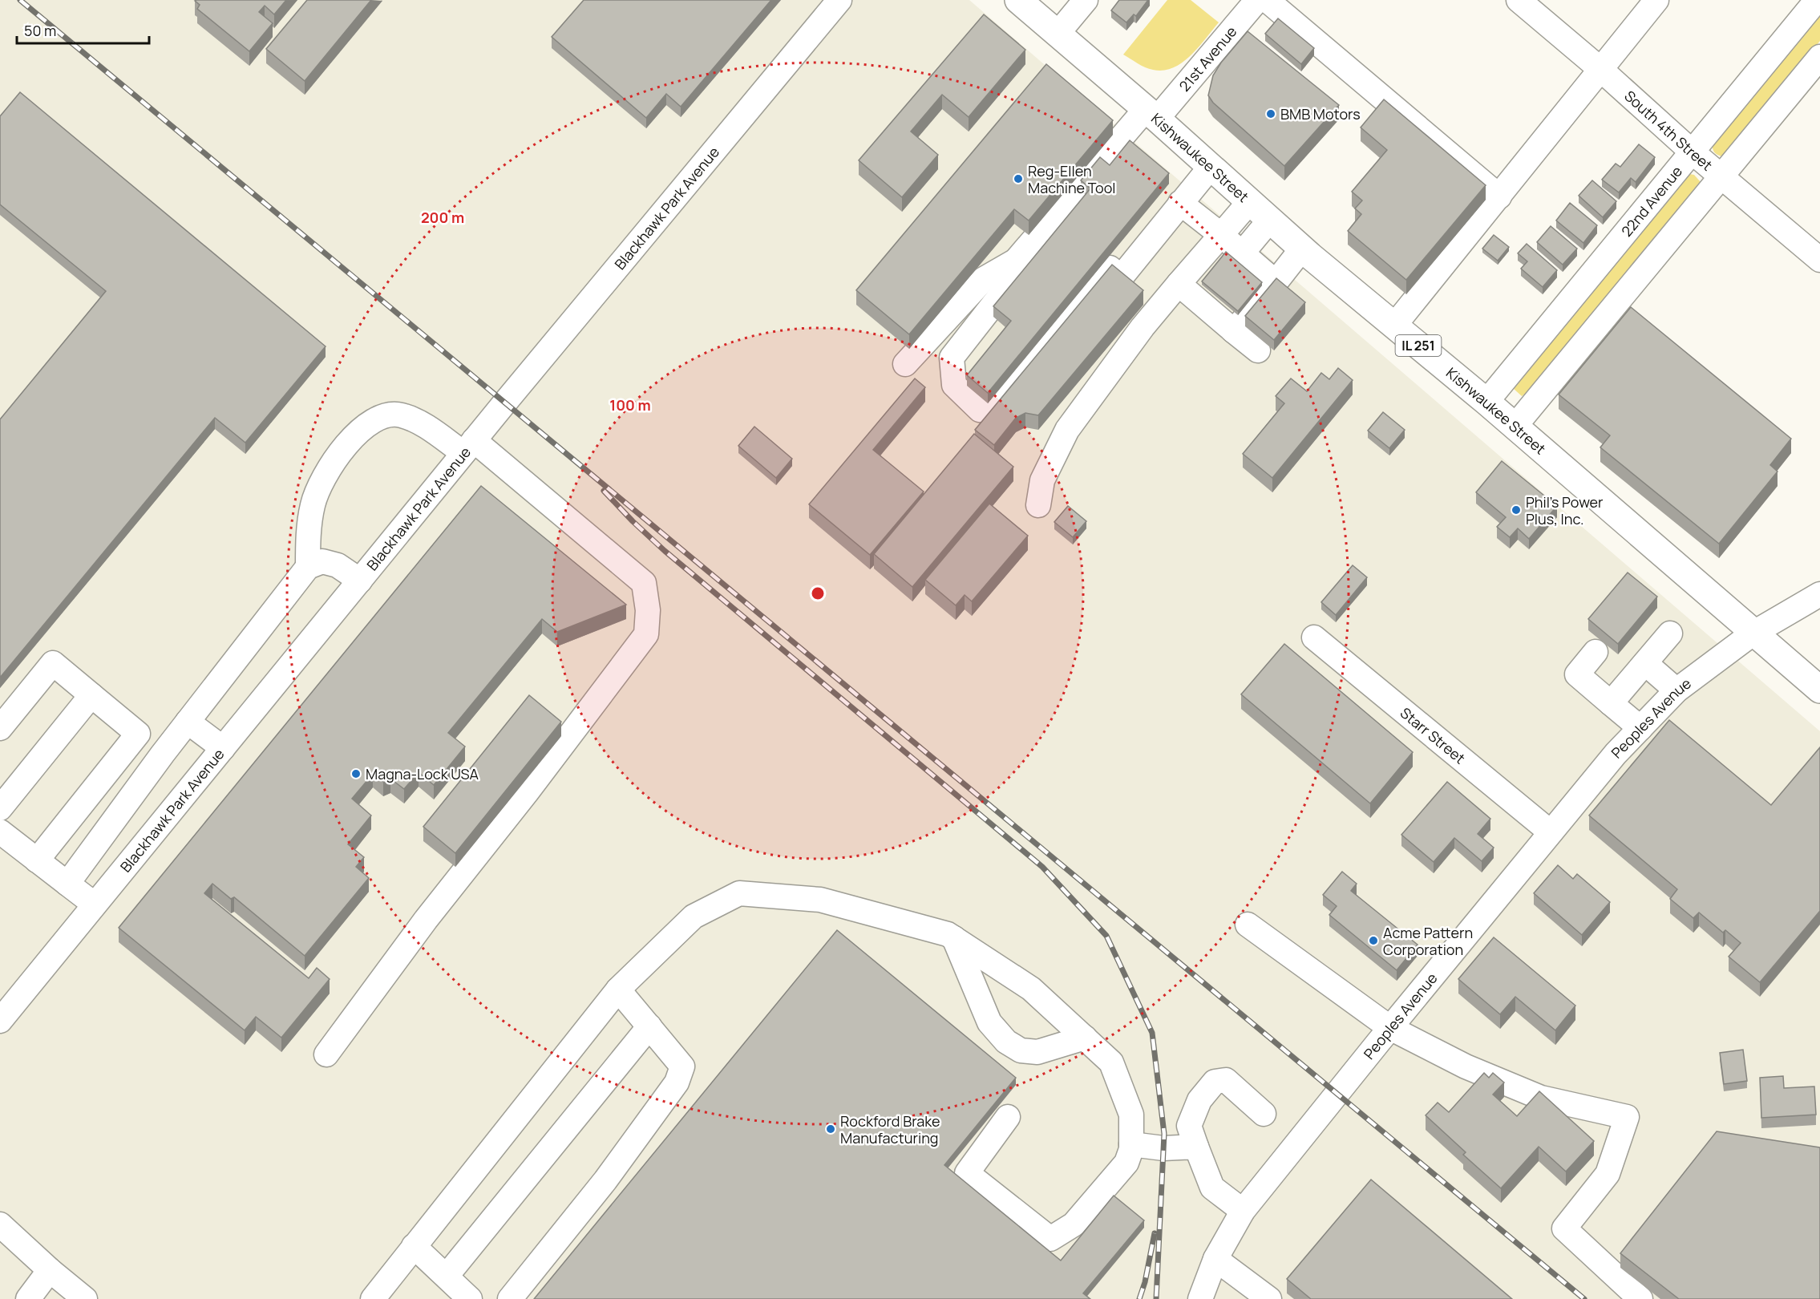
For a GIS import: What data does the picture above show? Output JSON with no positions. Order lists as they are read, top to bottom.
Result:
{
  "streets": {
    "main road": ["Kishwaukee Street", "IL 251"],
    "street": [
      "21st Avenue",
      "South 4th Street",
      "22nd Avenue",
      "Blackhawk Park Avenue",
      "Peoples Avenue",
      "Starr Street"
    ]
  },
  "crossings": [
    ["21st Avenue", "Kishwaukee Street"],
    ["South 4th Street", "22nd Avenue"],
    ["Kishwaukee Street", "22nd Avenue"],
    ["Kishwaukee Street", "Peoples Avenue"],
    ["Peoples Avenue", "Starr Street"]
  ],
  "places": [
    "BMB Motors",
    "Reg-Ellen Machine Tool",
    "Phil's Power Plus, Inc.",
    "Magna-Lock USA",
    "Acme Pattern Corporation",
    "Rockford Brake Manufacturing"
  ],
  "scale_bar": "50 m",
  "rings": ["200 m", "100 m"]
}
